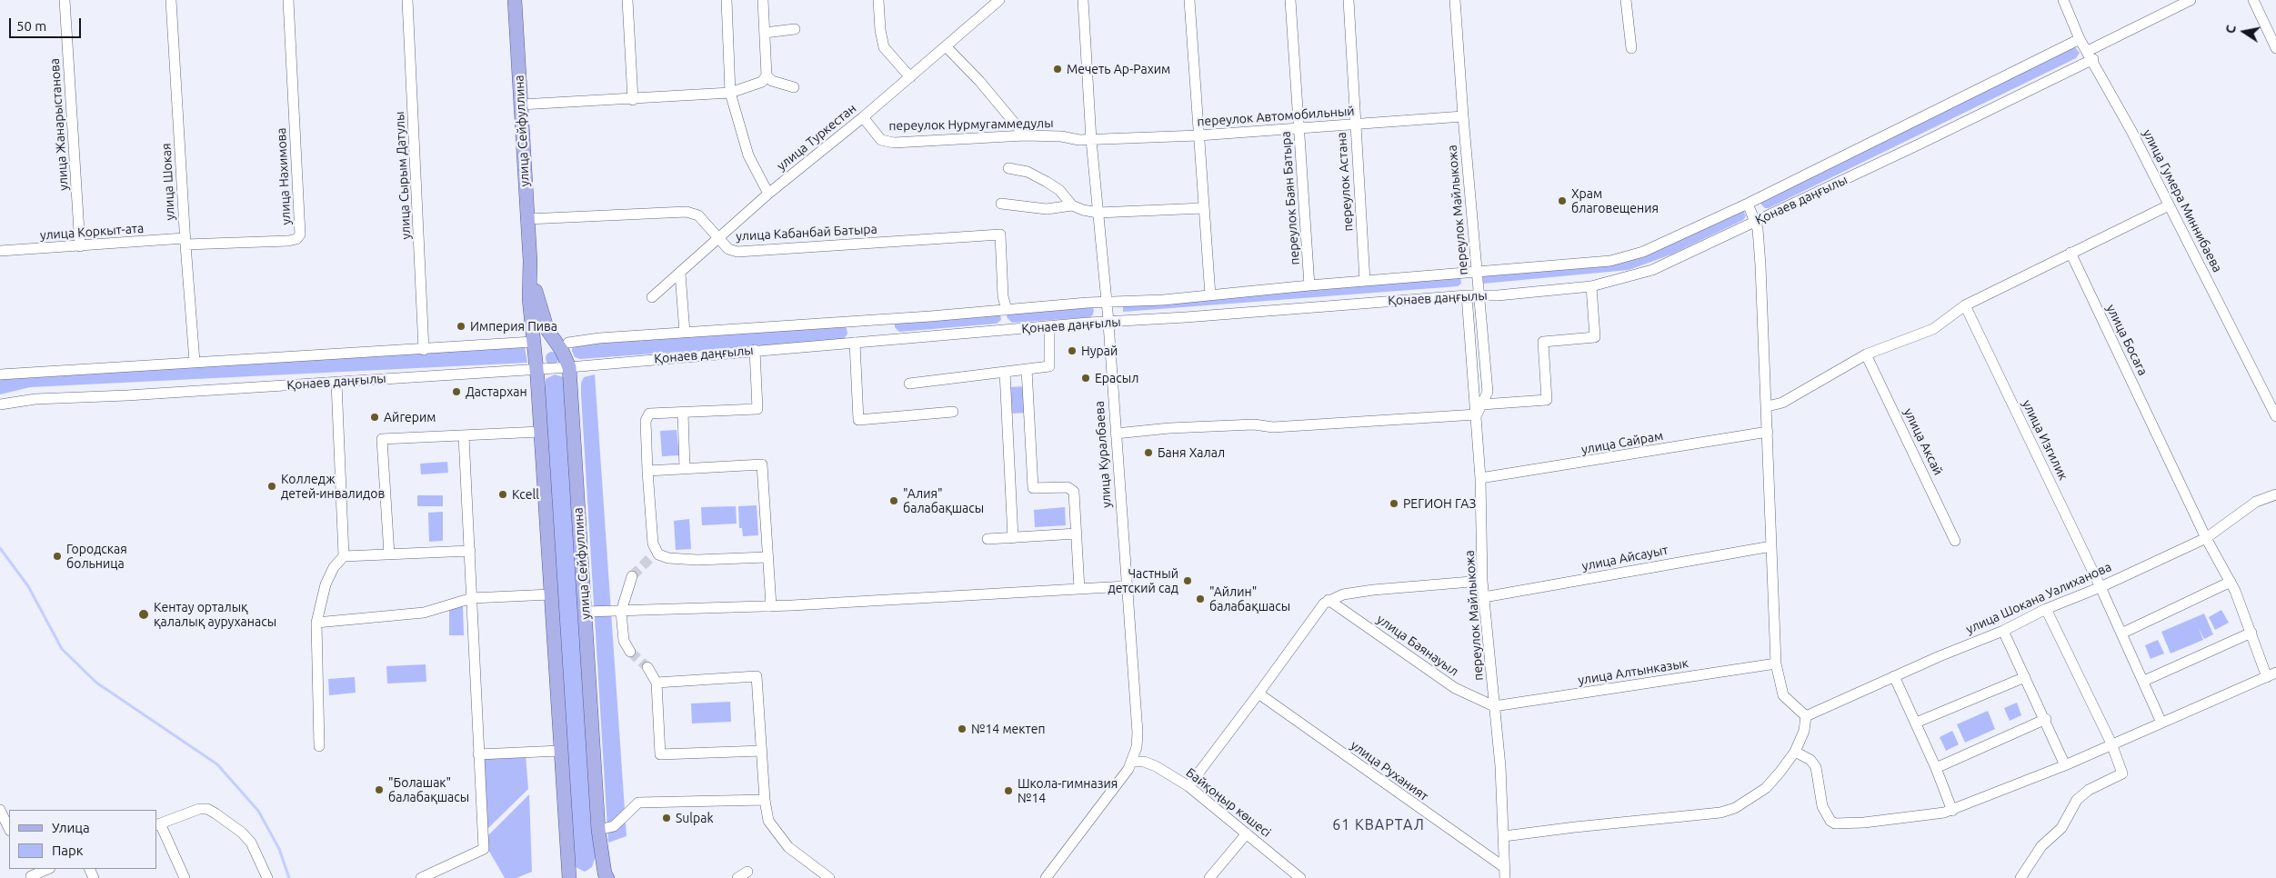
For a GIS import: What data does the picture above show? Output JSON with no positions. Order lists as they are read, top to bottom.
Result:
{
  "streets": {
    "main road": ["улица Сейфуллина", "Қонаев даңғылы"],
    "street": [
      "переулок Автомобильный",
      "улица Жанарыстанова",
      "переулок Нурмугаммедулы",
      "улица Туркестан",
      "улица Сырым Датулы",
      "улица Нахимова",
      "улица Шокая",
      "переулок Астана",
      "переулок Баян Батыра",
      "улица Гумера Миннибаева",
      "переулок Майлыкожа",
      "улица Коркыт-ата",
      "улица Кабанбай Батыра",
      "улица Босага",
      "улица Изгилик",
      "улица Аксай",
      "улица Сайрам",
      "улица Куралбаева",
      "улица Айсауыт",
      "улица Шокана Уалиханова",
      "улица Баянауыл",
      "улица Алтынказык",
      "улица Руханият",
      "Байқоңыр көшесі"
    ]
  },
  "crossings": [
    ["переулок Автомобильный", "переулок Нурмугаммедулы"],
    ["переулок Автомобильный", "переулок Астана"],
    ["переулок Автомобильный", "переулок Баян Батыра"],
    ["переулок Автомобильный", "переулок Майлыкожа"],
    ["переулок Автомобильный", "улица Куралбаева"],
    ["улица Жанарыстанова", "улица Коркыт-ата"],
    ["переулок Нурмугаммедулы", "улица Туркестан"],
    ["переулок Нурмугаммедулы", "улица Куралбаева"],
    ["улица Сейфуллина", "Қонаев даңғылы"],
    ["улица Сейфуллина", "улица Кабанбай Батыра"],
    ["улица Туркестан", "улица Кабанбай Батыра"],
    ["улица Сырым Датулы", "Қонаев даңғылы"],
    ["улица Нахимова", "улица Шокая"],
    ["улица Нахимова", "улица Коркыт-ата"],
    ["улица Шокая", "Қонаев даңғылы"],
    ["улица Шокая", "улица Коркыт-ата"],
    ["переулок Астана", "Қонаев даңғылы"],
    ["переулок Баян Батыра", "Қонаев даңғылы"],
    ["Қонаев даңғылы", "улица Гумера Миннибаева"],
    ["Қонаев даңғылы", "переулок Майлыкожа"],
    ["Қонаев даңғылы", "улица Кабанбай Батыра"],
    ["Қонаев даңғылы", "улица Куралбаева"],
    ["переулок Майлыкожа", "улица Сайрам"],
    ["переулок Майлыкожа", "улица Айсауыт"],
    ["переулок Майлыкожа", "улица Баянауыл"],
    ["переулок Майлыкожа", "улица Алтынказык"],
    ["переулок Майлыкожа", "улица Руханият"],
    ["улица Босага", "улица Шокана Уалиханова"],
    ["улица Изгилик", "улица Шокана Уалиханова"],
    ["улица Куралбаева", "Байқоңыр көшесі"],
    ["улица Баянауыл", "улица Алтынказык"]
  ],
  "districts": ["61 КВАРТАЛ"],
  "places": [
    "Мечеть Ар-Рахим",
    "Храм благовещения",
    "Империя Пива",
    "Нурай",
    "Ерасыл",
    "Дастархан",
    "Айгерим",
    "Баня Халал",
    "Колледж детей-инвалидов",
    "Kcell",
    "\"Алия\" балабақшасы",
    "РЕГИОН ГАЗ",
    "Городская больница",
    "Частный детский сад",
    "\"Айлин\" балабақшасы",
    "Кентау орталық қалалық ауруханасы",
    "№14 мектеп",
    "\"Болашак\" балабақшасы",
    "Школа-гимназия №14",
    "Sulpak"
  ],
  "legend": ["Улица", "Парк"],
  "scale_bar": "50 m",
  "north": "left"
}
